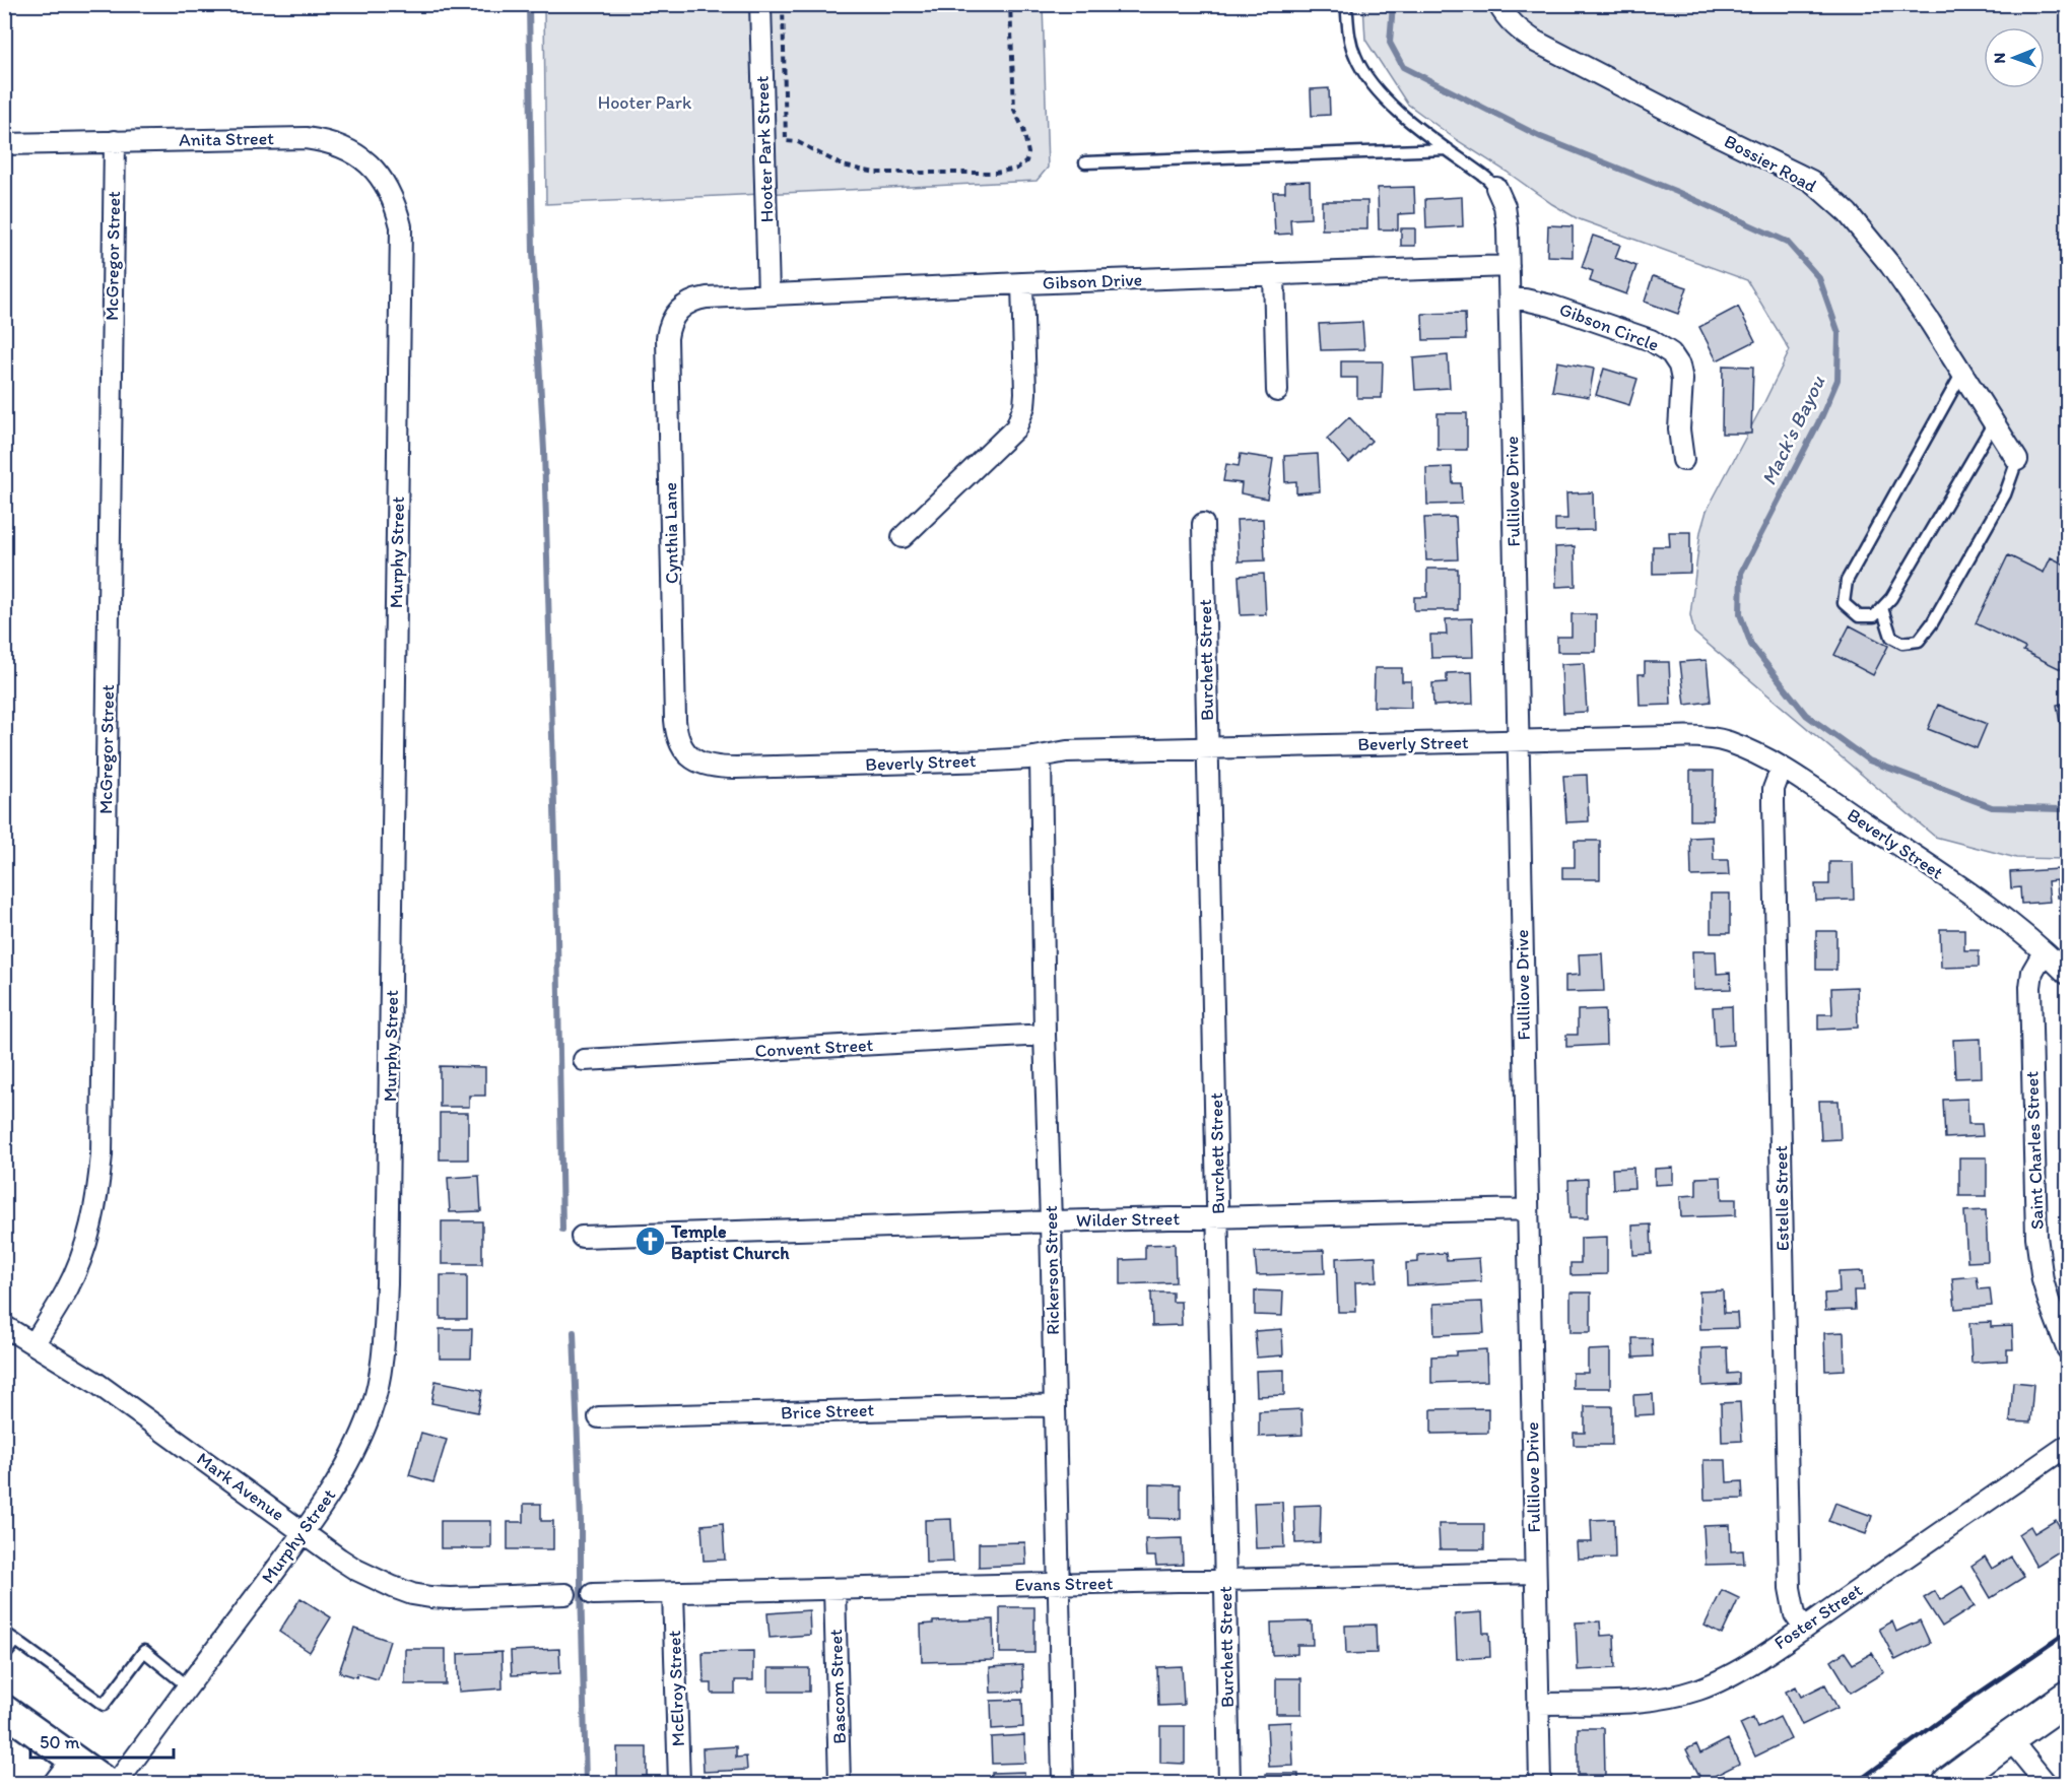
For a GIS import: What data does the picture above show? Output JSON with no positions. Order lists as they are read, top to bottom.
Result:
{
  "streets": {
    "street": [
      "Anita Street",
      "Hooter Park Street",
      "Bossier Road",
      "McGregor Street",
      "Gibson Drive",
      "Gibson Circle",
      "Fullilove Drive",
      "Cynthia Lane",
      "Murphy Street",
      "Burchett Street",
      "Beverly Street",
      "Convent Street",
      "Saint Charles Street",
      "Estelle Street",
      "Wilder Street",
      "Rickerson Street",
      "Brice Street",
      "Mark Avenue",
      "Evans Street",
      "Foster Street",
      "Bascom Street",
      "McElroy Street"
    ]
  },
  "crossings": [
    ["Anita Street", "McGregor Street"],
    ["Anita Street", "Murphy Street"],
    ["Hooter Park Street", "Gibson Drive"],
    ["McGregor Street", "Mark Avenue"],
    ["Gibson Drive", "Fullilove Drive"],
    ["Gibson Drive", "Cynthia Lane"],
    ["Gibson Circle", "Fullilove Drive"],
    ["Fullilove Drive", "Beverly Street"],
    ["Fullilove Drive", "Wilder Street"],
    ["Fullilove Drive", "Evans Street"],
    ["Fullilove Drive", "Foster Street"],
    ["Cynthia Lane", "Beverly Street"],
    ["Murphy Street", "Mark Avenue"],
    ["Burchett Street", "Beverly Street"],
    ["Burchett Street", "Wilder Street"],
    ["Burchett Street", "Evans Street"],
    ["Beverly Street", "Saint Charles Street"],
    ["Beverly Street", "Estelle Street"],
    ["Beverly Street", "Rickerson Street"],
    ["Convent Street", "Rickerson Street"],
    ["Estelle Street", "Foster Street"],
    ["Wilder Street", "Rickerson Street"],
    ["Rickerson Street", "Brice Street"],
    ["Rickerson Street", "Evans Street"],
    ["Evans Street", "Bascom Street"],
    ["Evans Street", "McElroy Street"]
  ],
  "water": ["Mack's Bayou"],
  "parks": ["Hooter Park"],
  "places": {
    "church": ["Temple Baptist Church"]
  },
  "scale_bar": "50 m",
  "north": "left"
}
